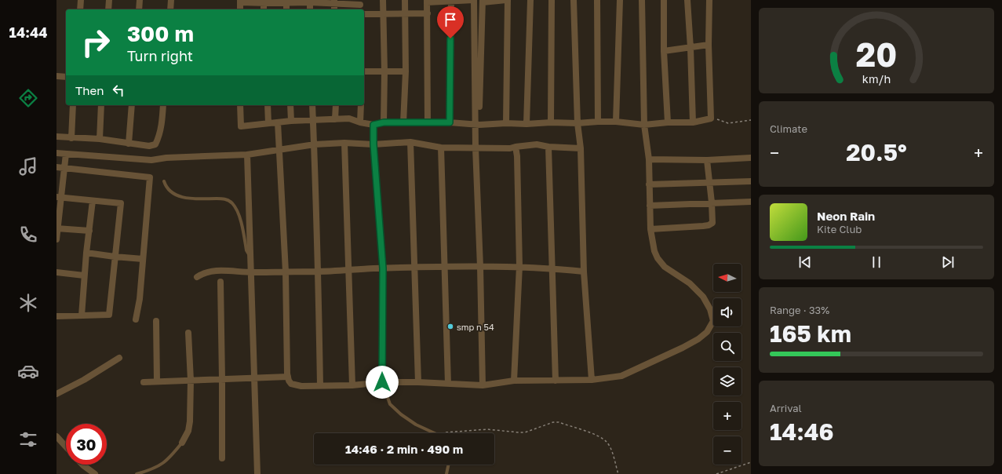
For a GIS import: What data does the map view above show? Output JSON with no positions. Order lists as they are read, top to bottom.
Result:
{
  "places": ["smp n 54"],
  "north": "left",
  "page": {
    "tabs": "14:44",
    "turn": ["300 m", "Turn right"],
    "then": "Then",
    "tile": [
      "Climate",
      ["Range · 33%", "165 km"],
      ["Arrival", "14:46"]
    ],
    "heat": ["−", "20.5°", "+"],
    "song": ["Neon Rain", "Kite Club"],
    "map_buttons": ["+", "−"],
    "limit": "30",
    "trip": "14:46 · 2 min · 490 m",
    "gauge": ["20", "km/h"]
  }
}
